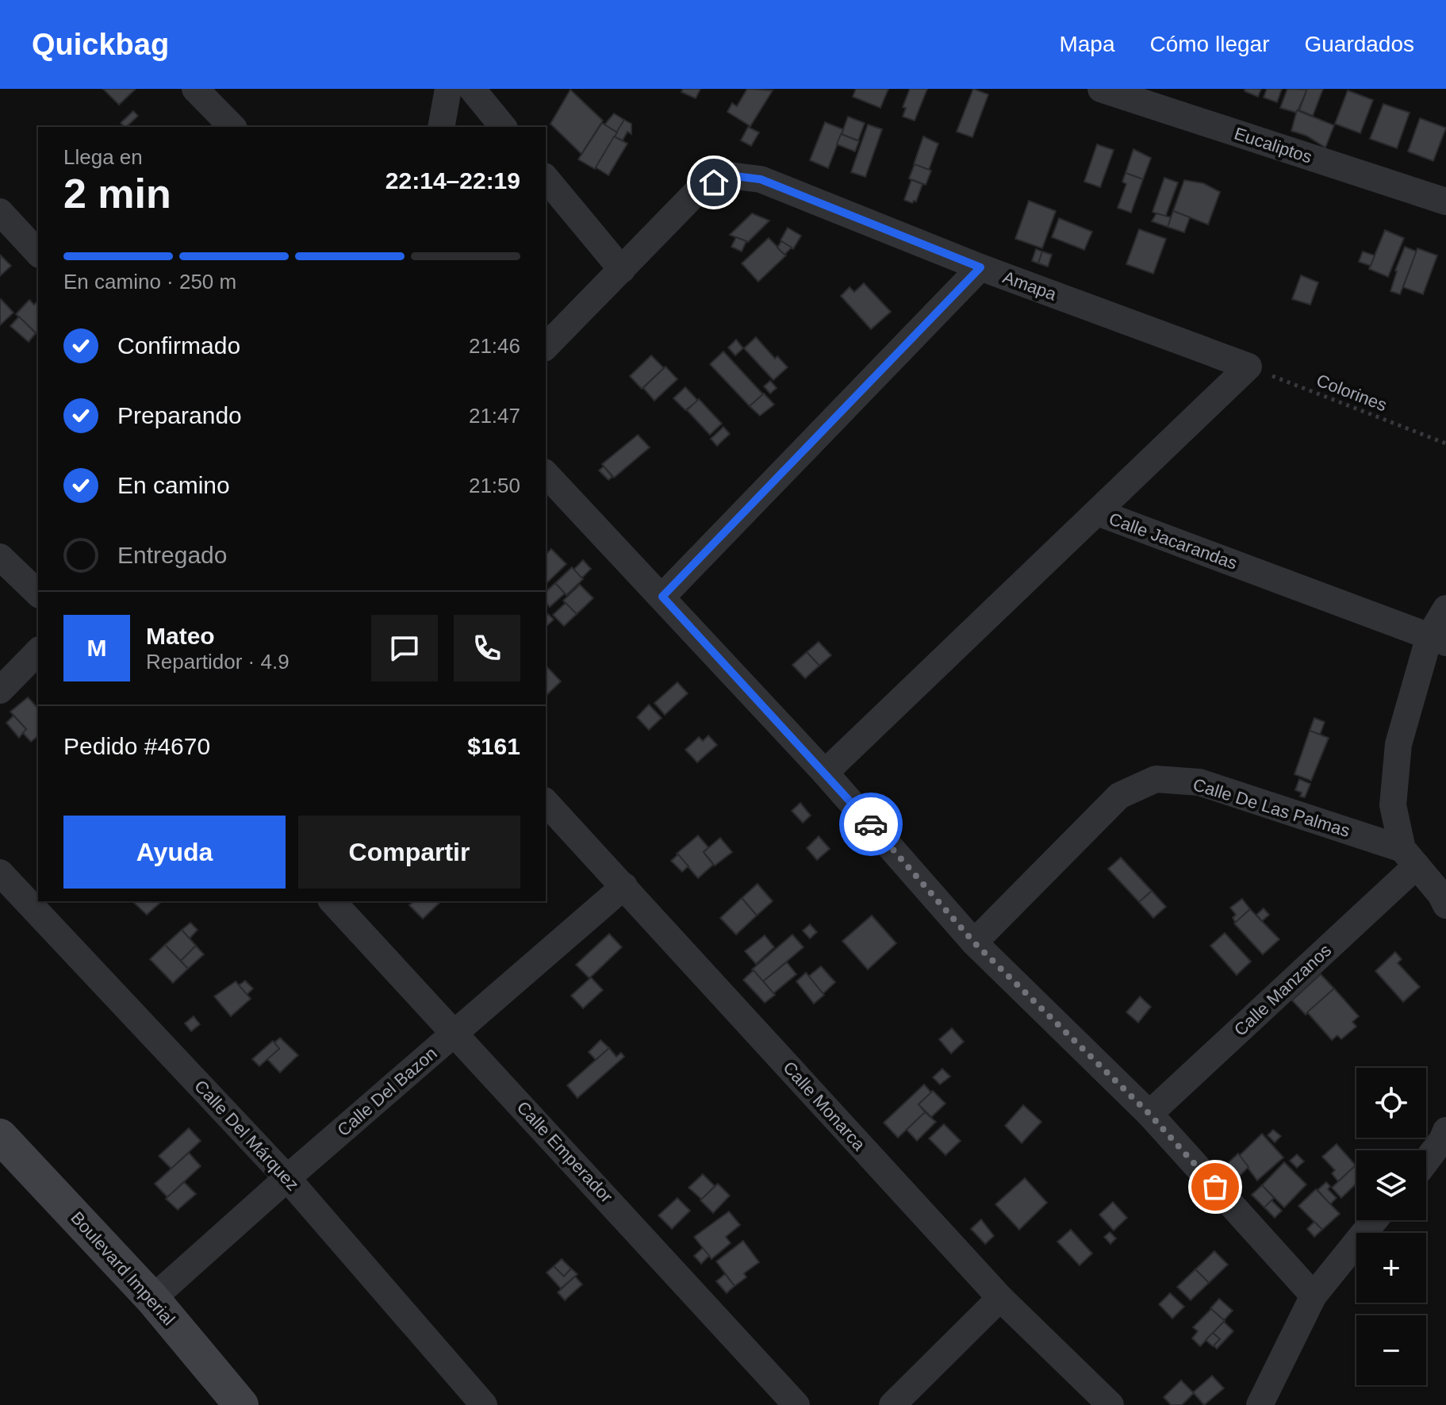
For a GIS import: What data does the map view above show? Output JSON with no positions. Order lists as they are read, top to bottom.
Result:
{
  "streets": {
    "street": [
      "Eucaliptos",
      "Amapa",
      "Calle Jacarandas",
      "Calle De Las Palmas",
      "Calle Manzanos",
      "Calle Del Bazon",
      "Calle Monarca",
      "Calle Del Márquez",
      "Calle Emperador",
      "Boulevard Imperial"
    ],
    "path": ["Colorines"]
  },
  "crossings": [
    ["Amapa", "Colorines"],
    ["Amapa", "Calle Jacarandas"],
    ["Colorines", "Calle Jacarandas"],
    ["Calle De Las Palmas", "Calle Manzanos"],
    ["Calle Del Bazon", "Calle Monarca"],
    ["Calle Del Bazon", "Calle Del Márquez"],
    ["Calle Del Bazon", "Calle Emperador"],
    ["Calle Del Bazon", "Boulevard Imperial"]
  ],
  "page": {
    "header": "Quickbag",
    "nav": ["Mapa", "Cómo llegar", "Guardados"],
    "heading": ["2 min", "Llega en", "22:14–22:19"],
    "panel": [
      "Mateo",
      "Repartidor · 4.9",
      "Pedido #4670",
      "$161"
    ],
    "bar": "En camino · 250 m",
    "list": [
      ["Confirmado", "21:46"],
      ["Preparando", "21:47"],
      ["En camino", "21:50"],
      "Entregado"
    ],
    "round": "M",
    "buttons": ["Ayuda", "Compartir"],
    "map_buttons": ["+", "−"]
  }
}
